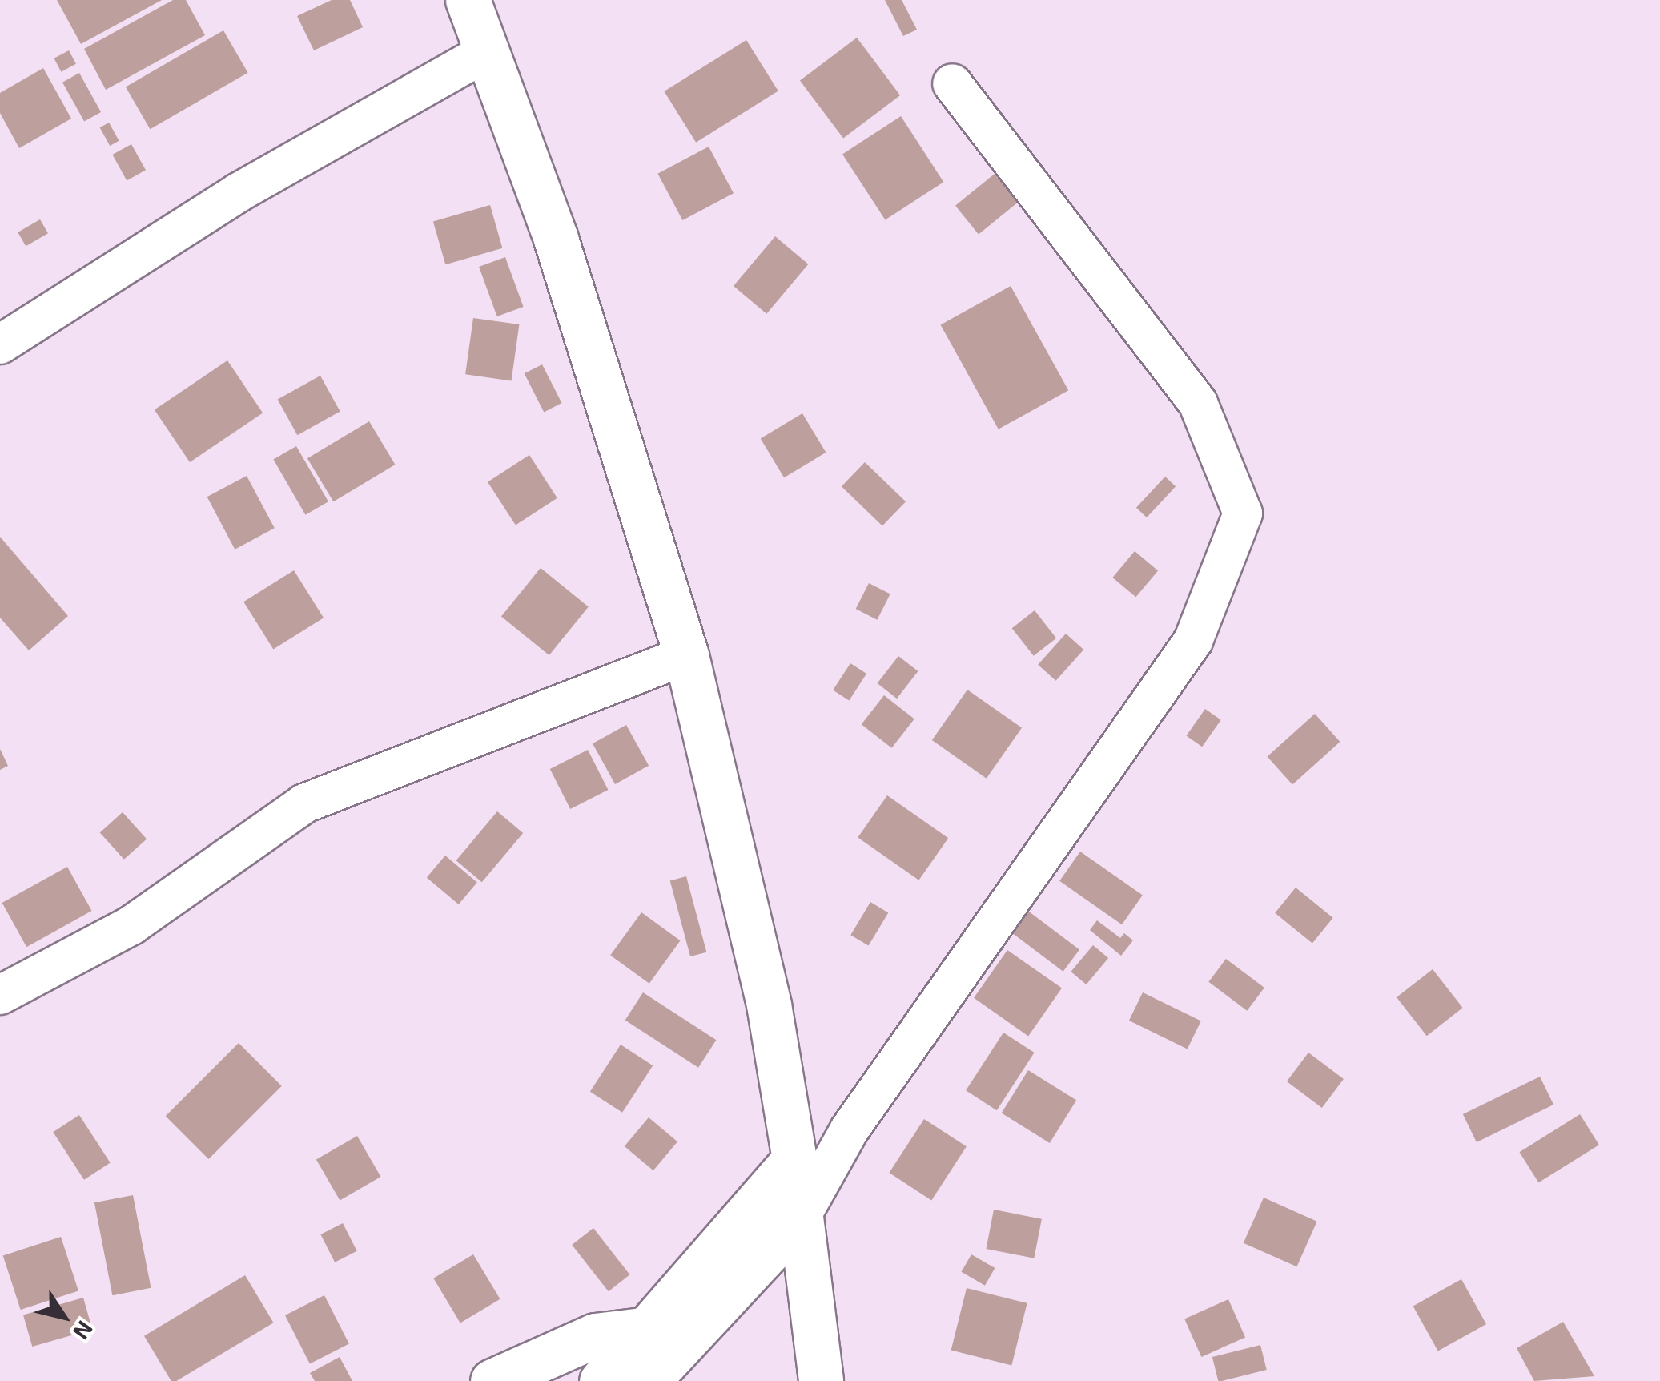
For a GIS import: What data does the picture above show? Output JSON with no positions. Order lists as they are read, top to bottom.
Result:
{
  "north": "bottom right"
}
